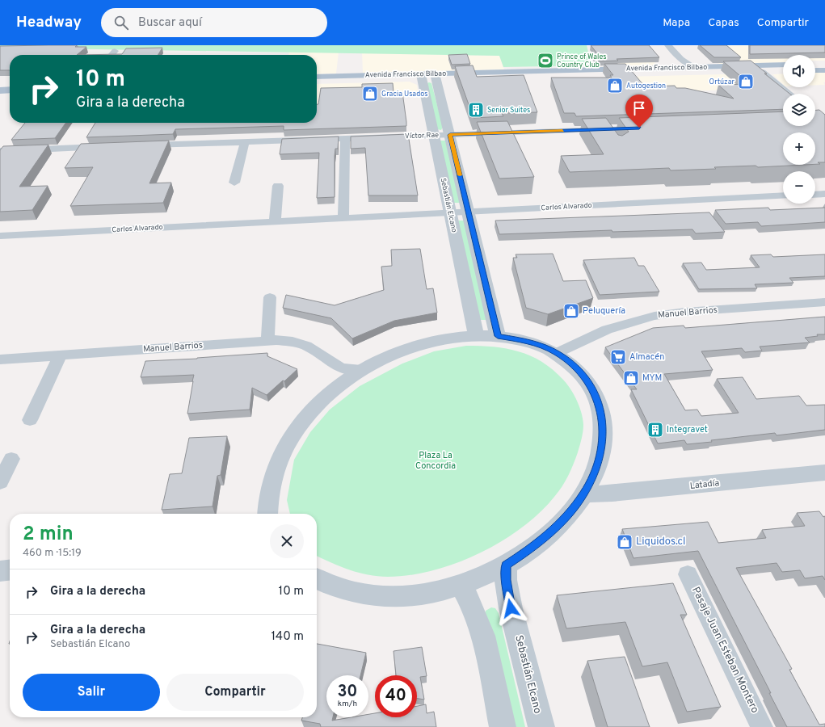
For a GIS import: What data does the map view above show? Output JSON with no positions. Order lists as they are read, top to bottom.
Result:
{
  "streets": {
    "main road": ["Avenida Francisco Bilbao"],
    "street": [
      "Víctor Rae",
      "Sebastián Elcano",
      "Carlos Alvarado",
      "Manuel Barrios",
      "Latadía",
      "Pasaje Juan Esteban Montero"
    ]
  },
  "crossings": [
    ["Avenida Francisco Bilbao", "Sebastián Elcano"],
    ["Víctor Rae", "Sebastián Elcano"],
    ["Sebastián Elcano", "Carlos Alvarado"]
  ],
  "parks": ["Plaza La Concordia"],
  "places": {
    "sports": ["Prince of Wales Country Club"],
    "shop": [
      "Ortúzar",
      "Autogestion",
      "Gracia Usados",
      "Peluquería",
      "MYM",
      "Liquidos.cl"
    ],
    "building": ["Senior Suites", "Integravet"],
    "supermarket": ["Almacén"]
  },
  "page": {
    "header": "Headway",
    "search": "Buscar aquí",
    "nav": ["Mapa", "Capas", "Compartir"],
    "map_buttons": ["+", "−"],
    "turn": ["10 m", "Gira a la derecha"],
    "heading": ["2 min", "460 m · 15:19"],
    "list": [
      {
        "name": "Gira a la derecha",
        "value": "10 m"
      },
      {
        "name": "Gira a la derecha",
        "note": "Sebastián Elcano",
        "value": "140 m"
      }
    ],
    "buttons": ["Salir", "Compartir"],
    "speed": "30 km/h",
    "limit": "40"
  }
}
